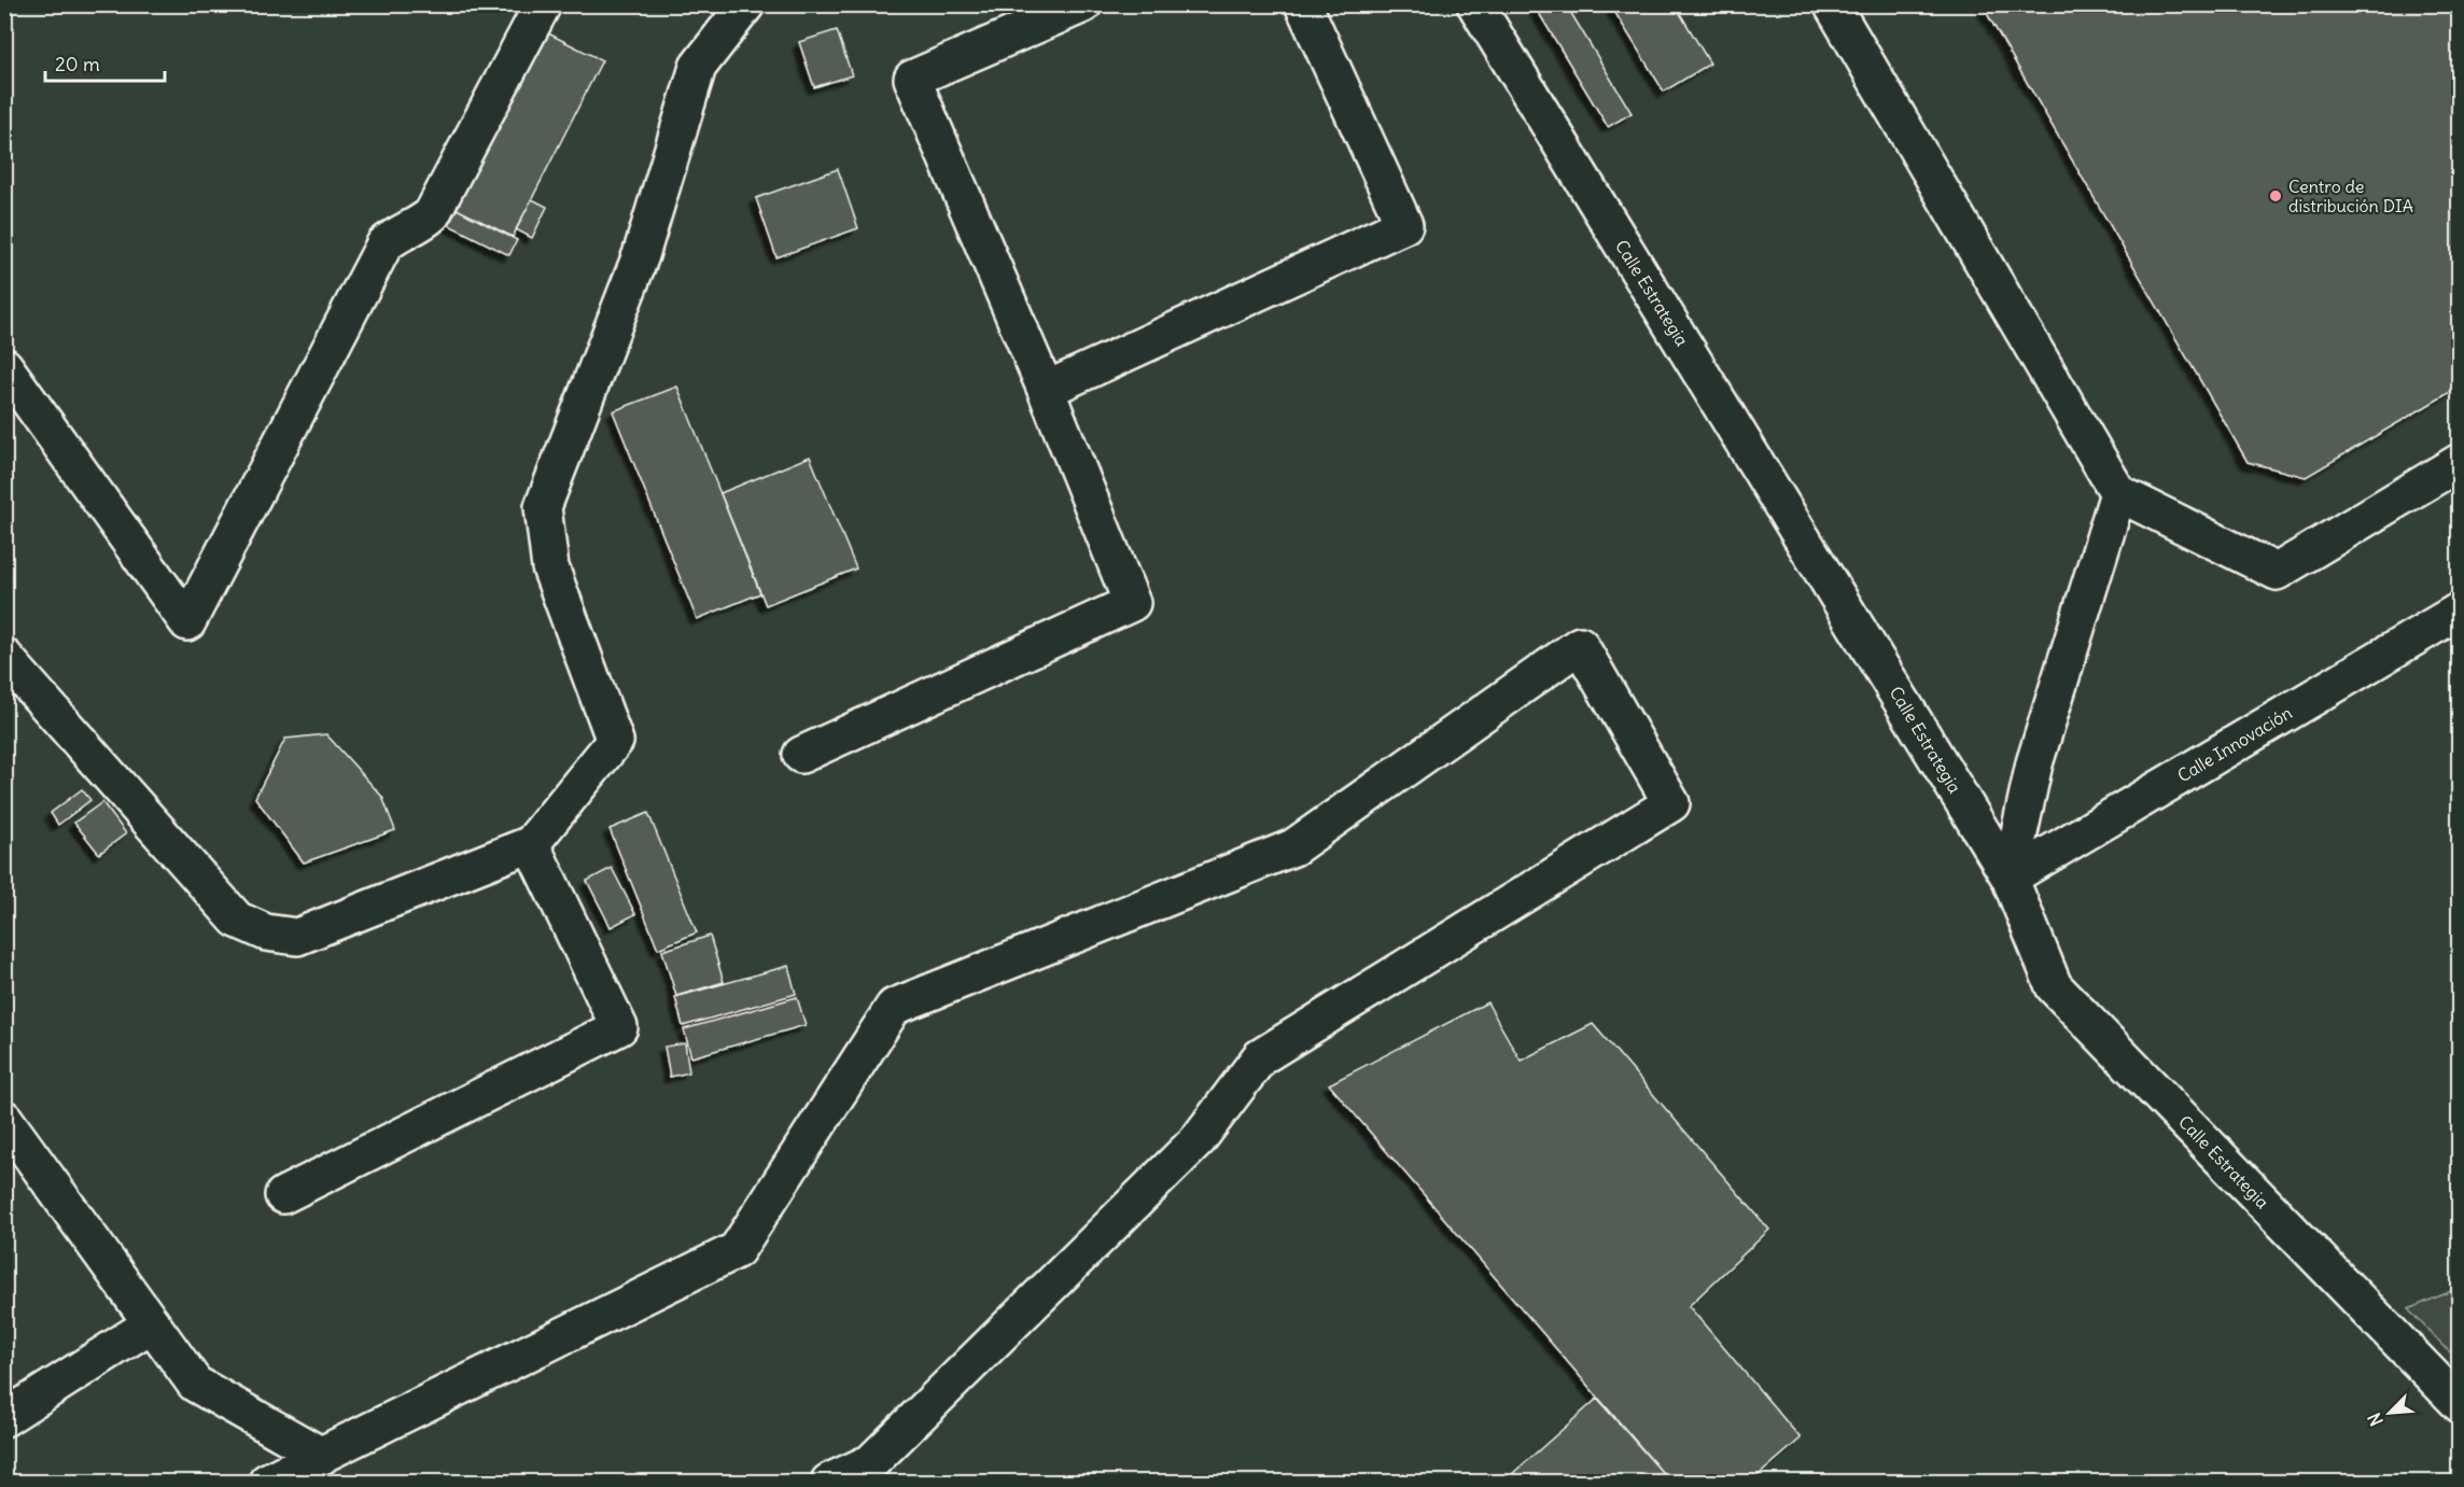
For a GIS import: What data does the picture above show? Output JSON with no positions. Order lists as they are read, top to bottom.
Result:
{
  "streets": {
    "street": ["Calle Estrategia", "Calle Innovación"]
  },
  "crossings": [
    ["Calle Estrategia", "Calle Innovación"]
  ],
  "places": ["Centro de distribución DIA"],
  "scale_bar": "20 m",
  "north": "bottom left"
}
